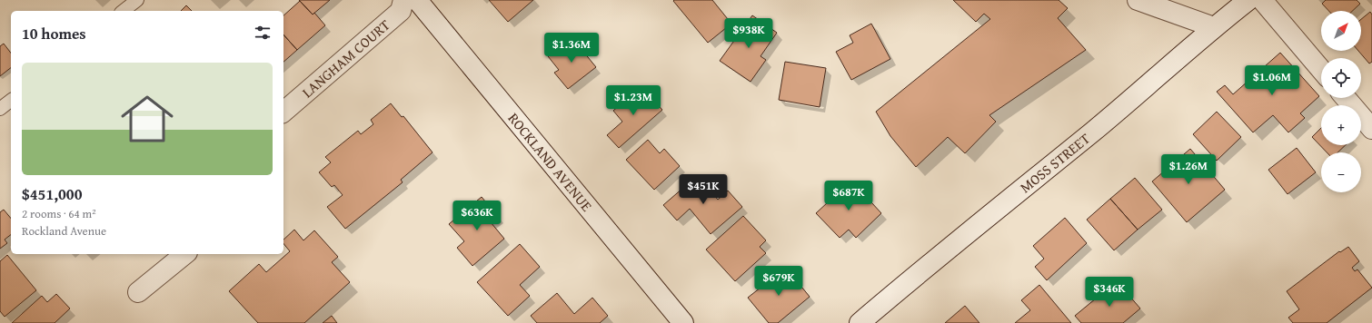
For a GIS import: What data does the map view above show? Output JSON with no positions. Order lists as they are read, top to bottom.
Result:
{
  "streets": {
    "street": ["LANGHAM COURT", "ROCKLAND AVENUE", "MOSS STREET"]
  },
  "north": "top right",
  "page": {
    "map_buttons": ["+", "−"],
    "heading": "10 homes",
    "price": [
      "$938K",
      "$1.36M",
      "$1.06M",
      "$1.23M",
      "$1.26M",
      "$451K",
      "$687K",
      "$636K",
      "$679K",
      "$346K"
    ],
    "list": [
      {
        "name": "$451,000",
        "note": "2 rooms · 64 m² · Rockland Avenue"
      }
    ]
  }
}
